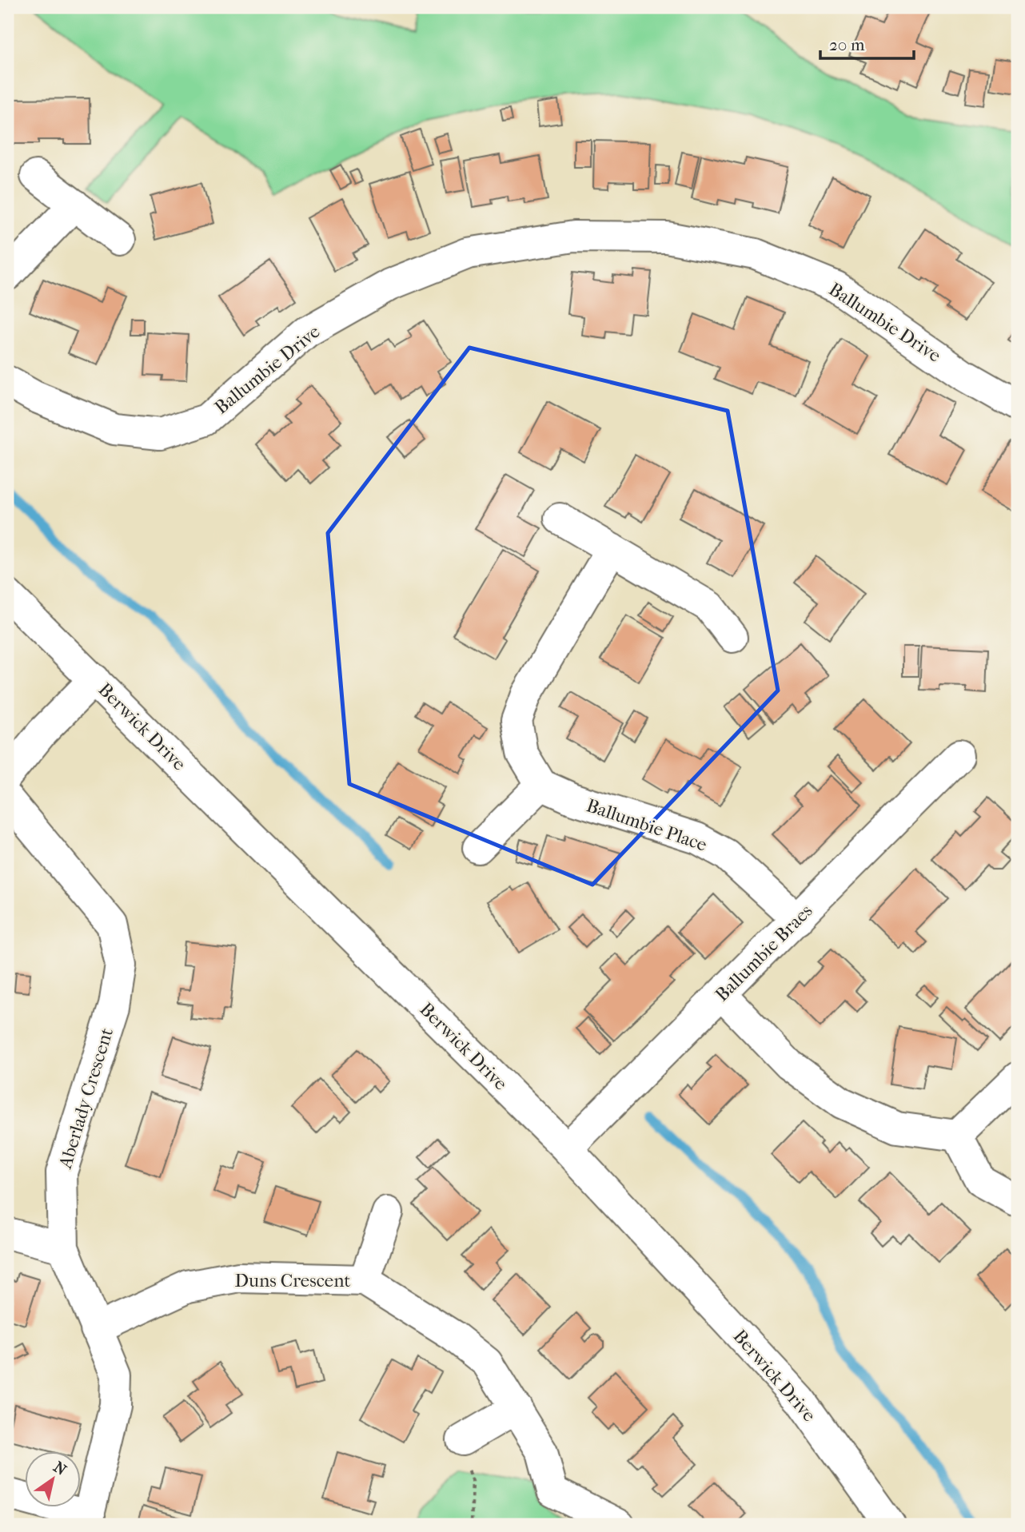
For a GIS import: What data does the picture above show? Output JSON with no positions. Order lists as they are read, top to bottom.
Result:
{
  "streets": {
    "street": [
      "Ballumbie Drive",
      "Berwick Drive",
      "Ballumbie Place",
      "Ballumbie Braes",
      "Aberlady Crescent",
      "Duns Crescent"
    ]
  },
  "crossings": [
    ["Berwick Drive", "Ballumbie Braes"],
    ["Ballumbie Place", "Ballumbie Braes"],
    ["Aberlady Crescent", "Duns Crescent"]
  ],
  "scale_bar": "20 m",
  "north": "top right"
}
